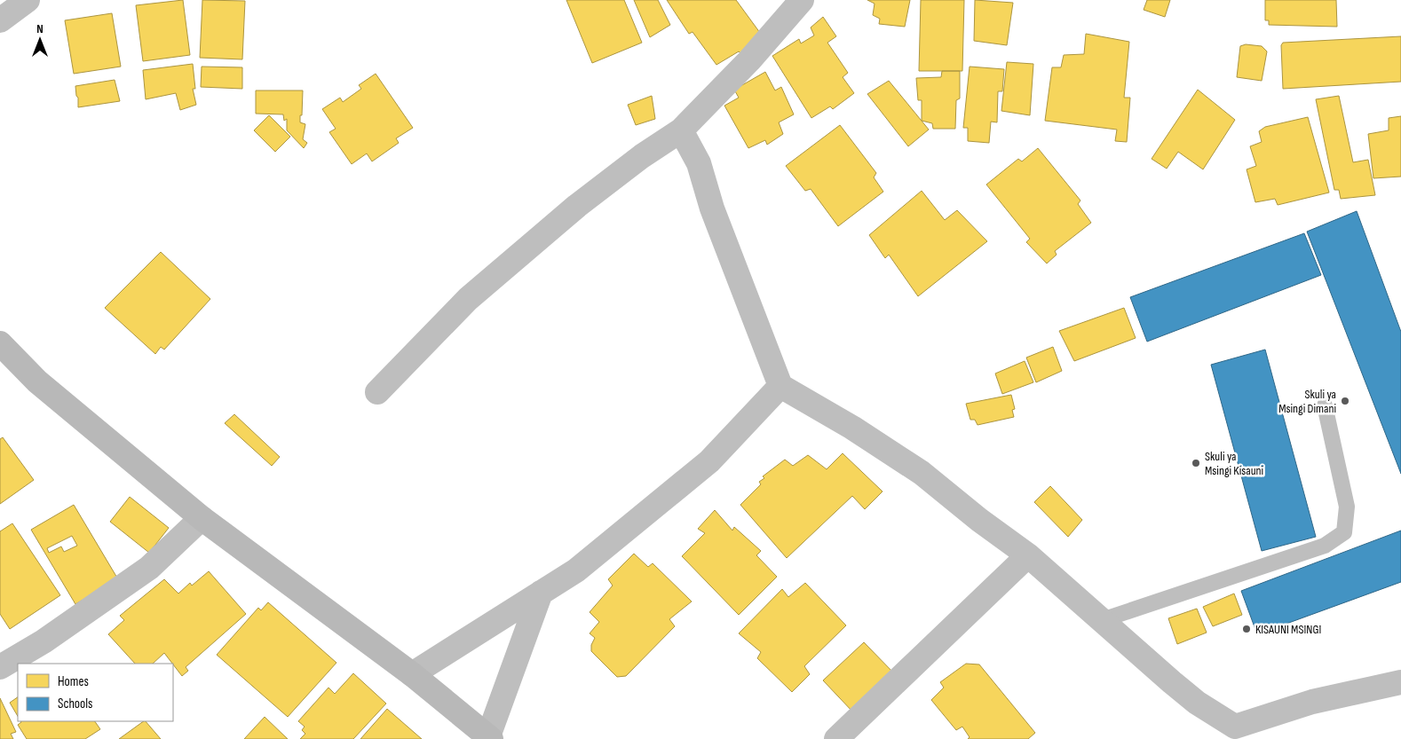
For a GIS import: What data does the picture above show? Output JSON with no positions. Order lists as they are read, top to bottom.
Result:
{
  "places": ["Skuli ya Msingi Dimani", "Skuli ya Msingi Kisauni", "KISAUNI MSINGI"],
  "legend": ["Homes", "Schools"],
  "north": "top"
}
